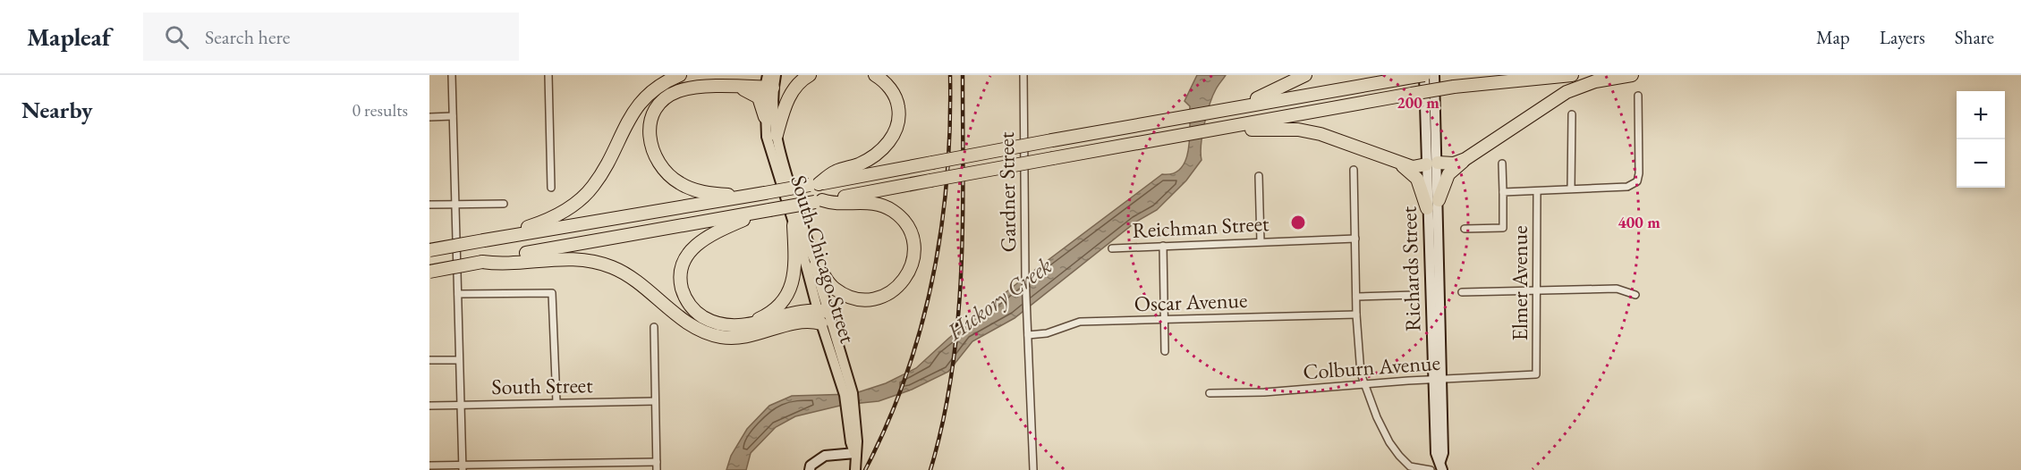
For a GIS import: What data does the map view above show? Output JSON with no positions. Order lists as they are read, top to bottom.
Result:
{
  "streets": {
    "main road": ["South Chicago Street"],
    "street": [
      "Gardner Street",
      "Reichman Street",
      "Richards Street",
      "Elmer Avenue",
      "Oscar Avenue",
      "Colburn Avenue",
      "South Street"
    ]
  },
  "crossings": [
    ["Gardner Street", "Oscar Avenue"],
    ["Richards Street", "Colburn Avenue"],
    ["Elmer Avenue", "Colburn Avenue"]
  ],
  "water": ["Hickory Creek"],
  "page": {
    "header": "Mapleaf",
    "search": "Search here",
    "nav": ["Map", "Layers", "Share"],
    "heading": ["Nearby", "0 results"],
    "map_buttons": ["+", "−"]
  },
  "rings": ["200 m", "400 m"]
}
